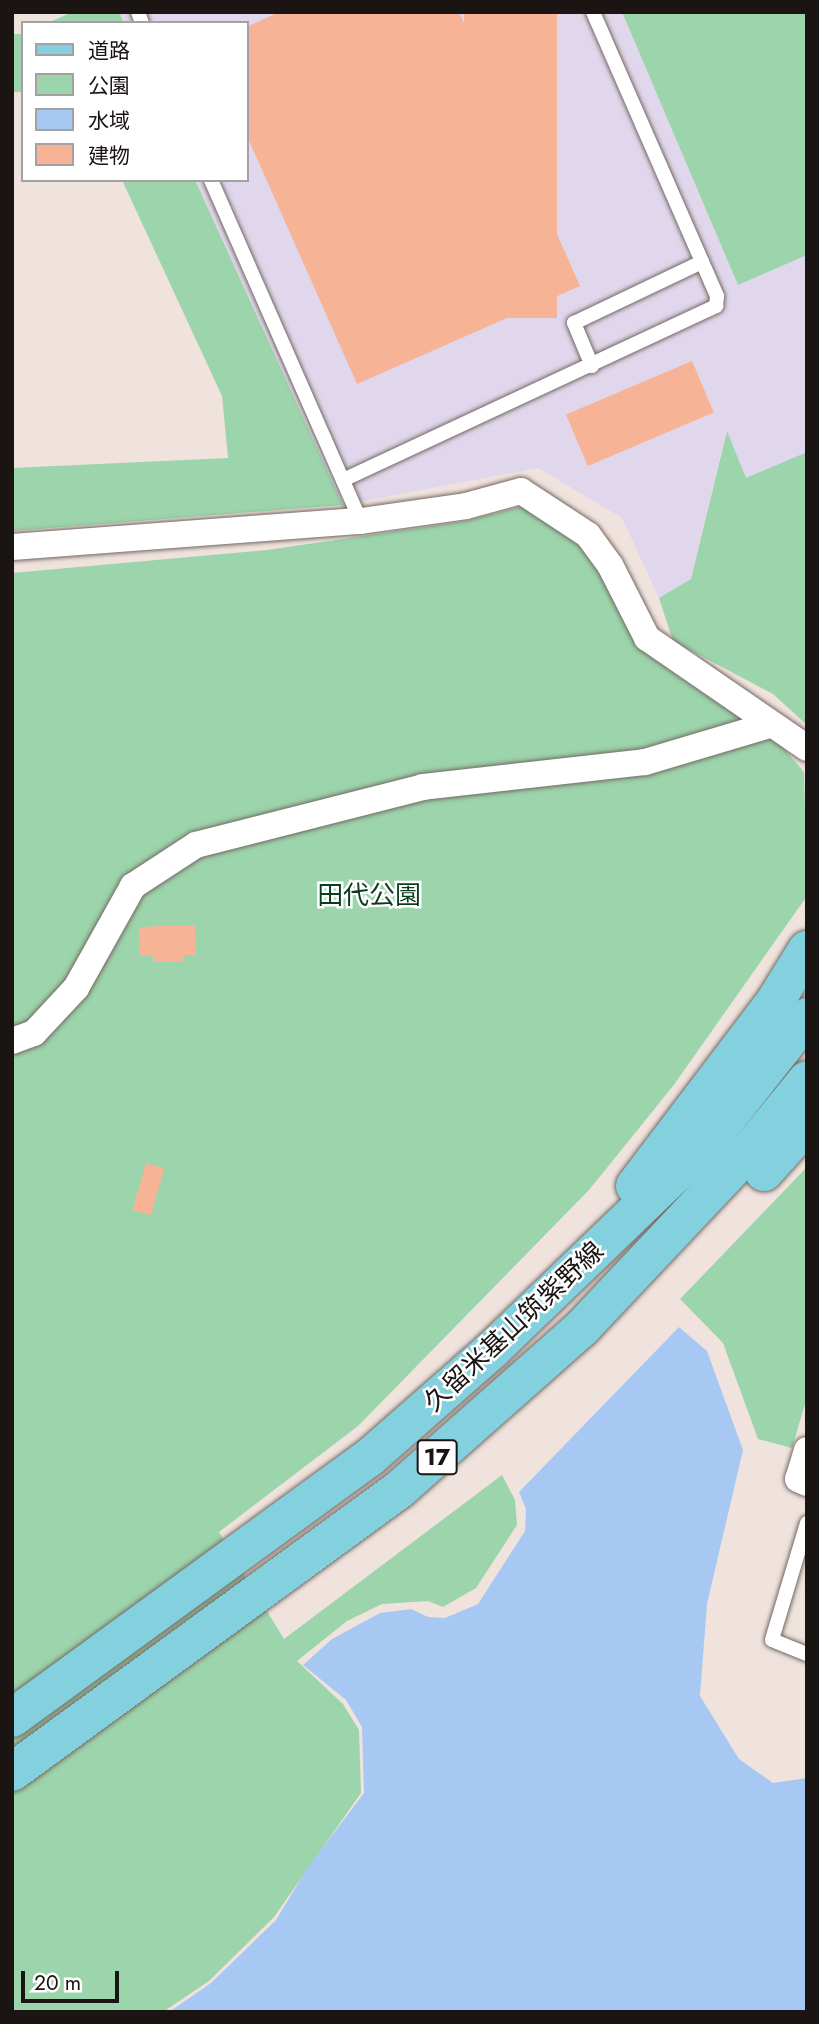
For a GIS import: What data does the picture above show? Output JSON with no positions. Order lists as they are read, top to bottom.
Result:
{
  "streets": {
    "main road": ["久留米基山筑紫野線", "17"]
  },
  "parks": ["田代公園"],
  "legend": [
    "道路",
    "公園",
    "水域",
    "建物"
  ],
  "scale_bar": "20 m"
}
